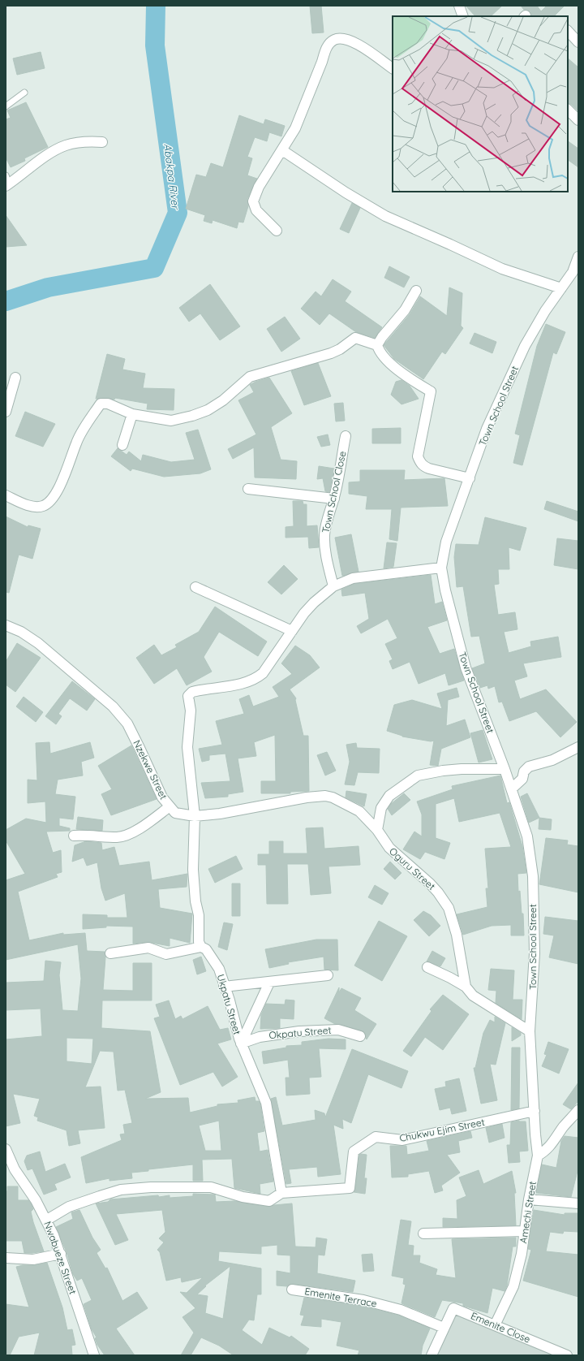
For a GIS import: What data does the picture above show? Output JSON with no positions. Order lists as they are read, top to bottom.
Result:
{
  "streets": {
    "street": [
      "Town School Street",
      "Town School Close",
      "Nzekwe Street",
      "Oguru Street",
      "Ukpatu Street",
      "Okpatu Street",
      "Chukwu Ejim Street",
      "Amechi Street",
      "Nwabueze Street",
      "Emenite Terrace",
      "Emenite Close"
    ]
  },
  "crossings": [
    ["Town School Street", "Chukwu Ejim Street"],
    ["Town School Street", "Amechi Street"],
    ["Nzekwe Street", "Oguru Street"],
    ["Ukpatu Street", "Okpatu Street"],
    ["Ukpatu Street", "Chukwu Ejim Street"],
    ["Chukwu Ejim Street", "Nwabueze Street"],
    ["Amechi Street", "Emenite Close"],
    ["Emenite Terrace", "Emenite Close"]
  ],
  "water": ["Abakpa River"]
}
